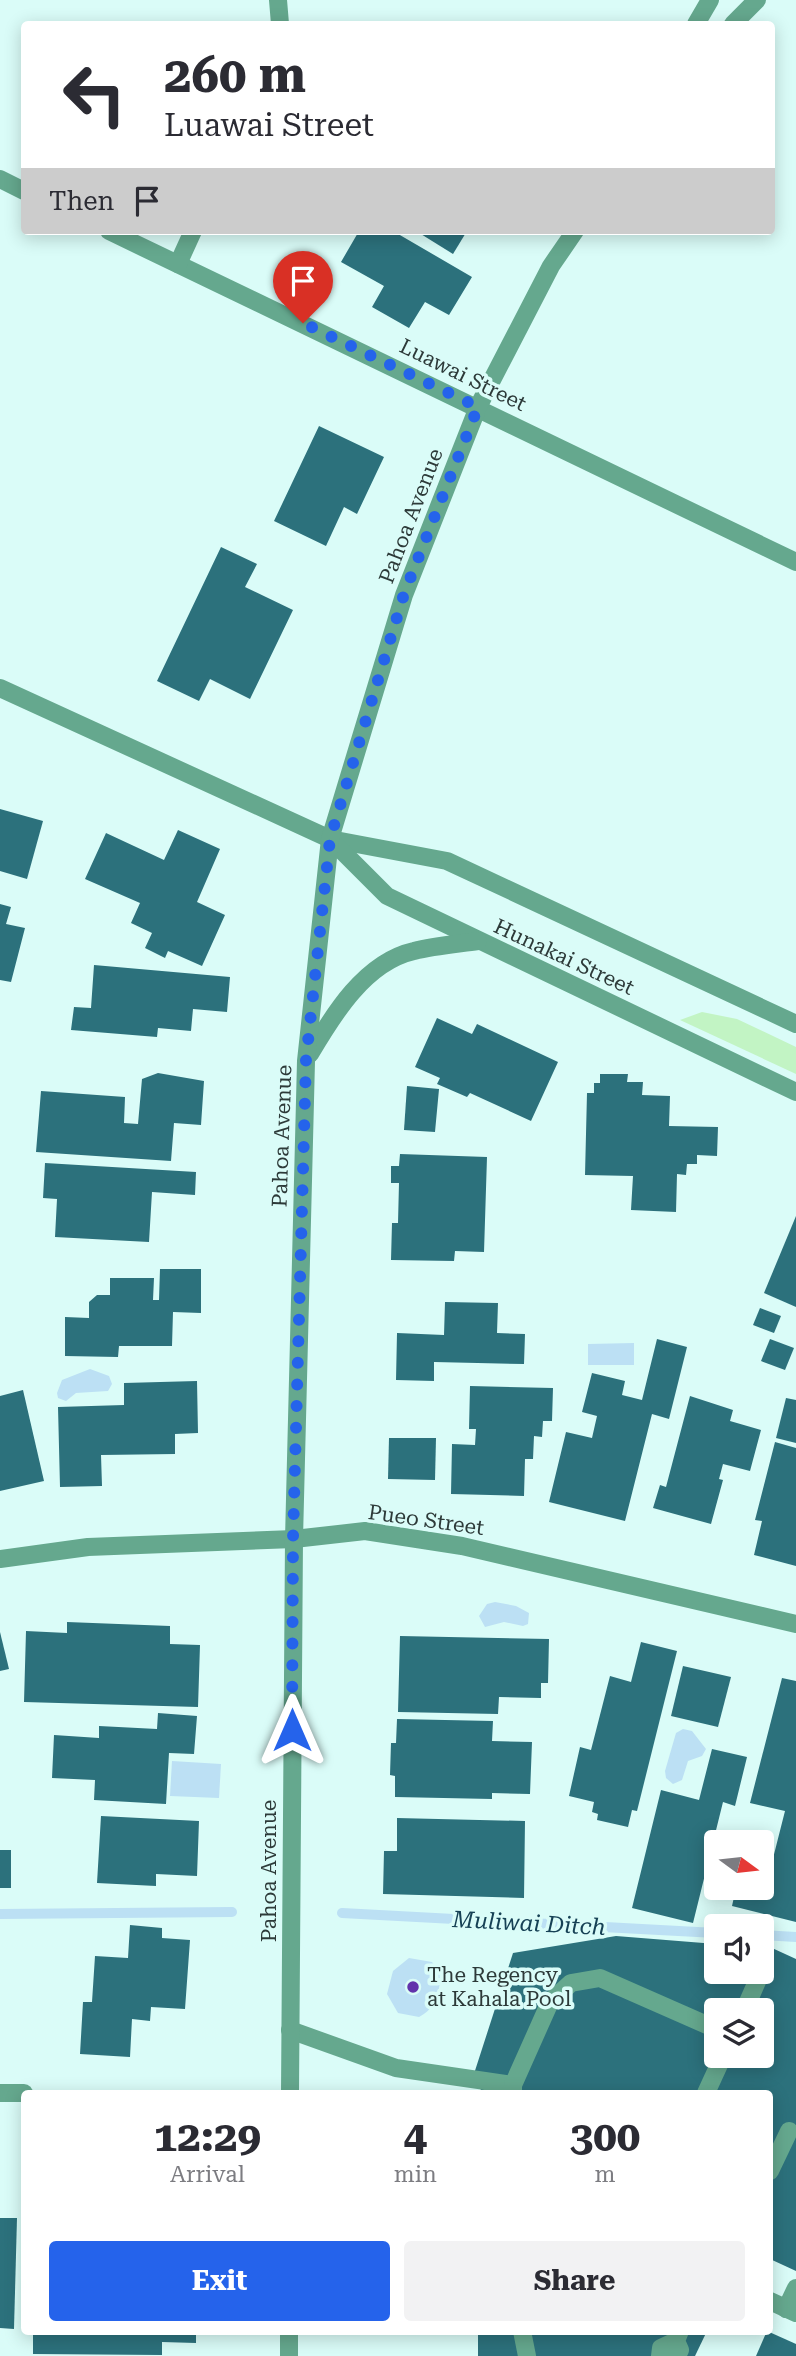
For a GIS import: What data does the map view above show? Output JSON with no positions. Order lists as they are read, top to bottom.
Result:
{
  "streets": {
    "street": [
      "Luawai Street",
      "Pahoa Avenue",
      "Hunakai Street",
      "Pueo Street"
    ]
  },
  "crossings": [
    ["Luawai Street", "Pahoa Avenue"],
    ["Pahoa Avenue", "Hunakai Street"],
    ["Pahoa Avenue", "Pueo Street"]
  ],
  "water": ["Muliwai Ditch"],
  "places": ["The Regency at Kahala Pool"],
  "north": "right",
  "page": {
    "turn": ["260 m", "Luawai Street"],
    "then": "Then",
    "eta": [
      "12:29",
      "Arrival",
      "4",
      "min",
      "300",
      "m"
    ],
    "buttons": ["Exit", "Share"]
  }
}
